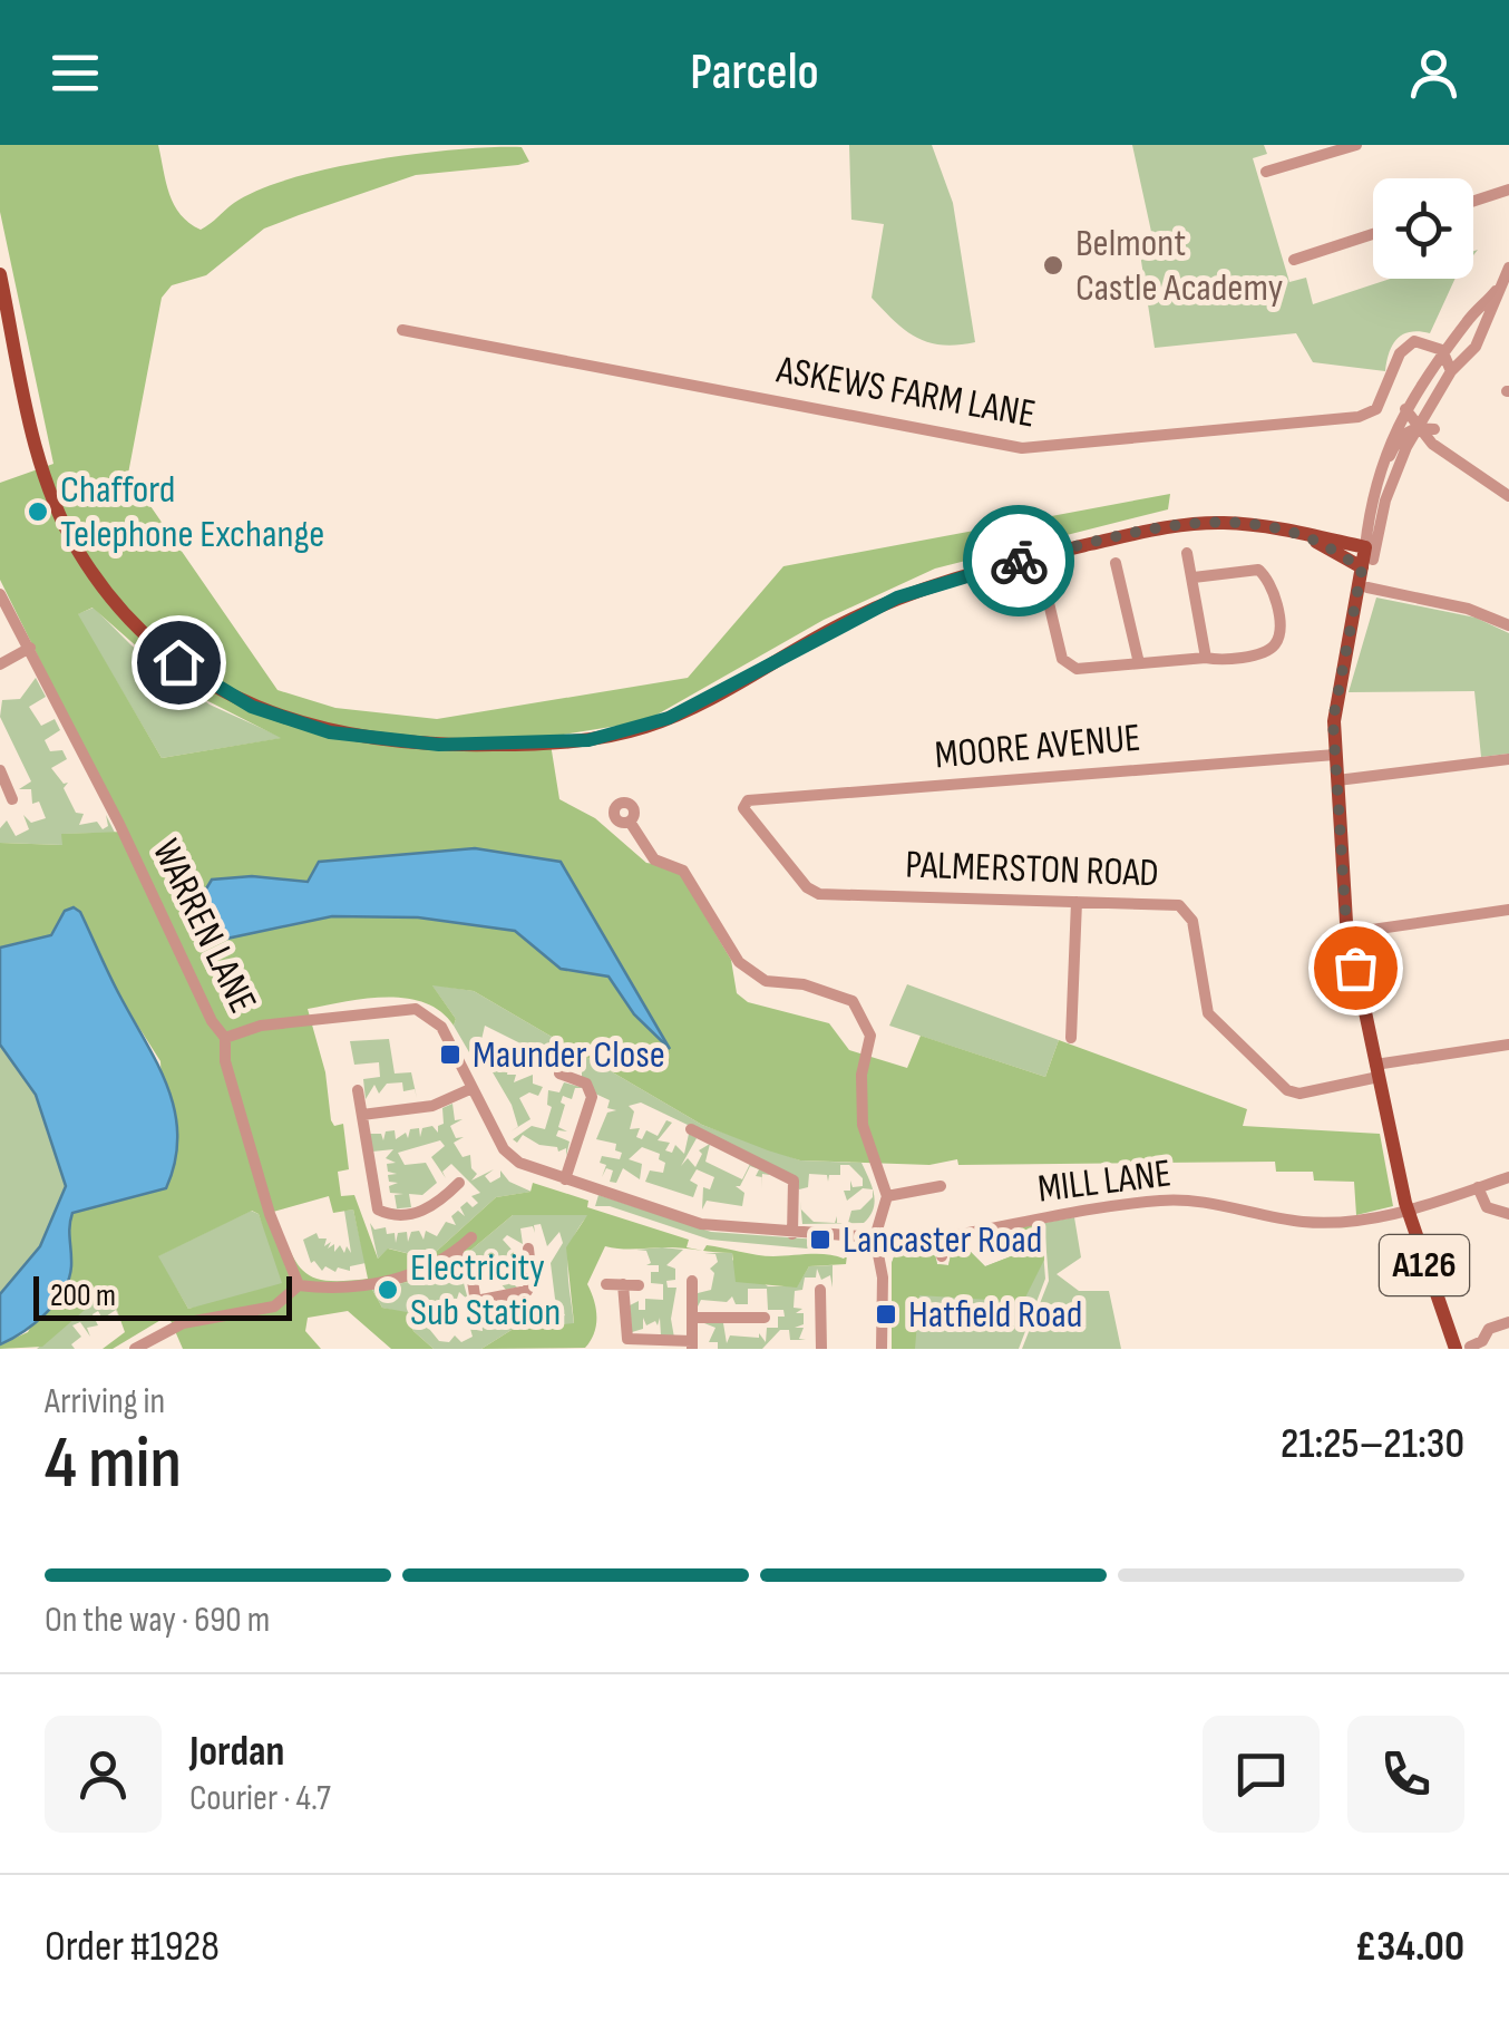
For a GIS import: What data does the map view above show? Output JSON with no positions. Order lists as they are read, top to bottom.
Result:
{
  "streets": {
    "main road": ["A126"],
    "street": [
      "ASKEWS FARM LANE",
      "MOORE AVENUE",
      "PALMERSTON ROAD",
      "WARREN LANE",
      "MILL LANE"
    ]
  },
  "crossings": [
    ["MOORE AVENUE", "PALMERSTON ROAD"],
    ["MOORE AVENUE", "A126"],
    ["PALMERSTON ROAD", "A126"],
    ["MILL LANE", "A126"]
  ],
  "places": {
    "other": ["Belmont Castle Academy", "Chafford Telephone Exchange", "Electricity Sub Station"],
    "transit": ["Maunder Close", "Lancaster Road", "Hatfield Road"]
  },
  "scale_bar": "200 m",
  "page": {
    "header": "Parcelo",
    "scale": "200 m",
    "heading": ["4 min", "Arriving in", "21:25–21:30"],
    "panel": [
      "Jordan",
      "Courier · 4.7",
      "Order #1928",
      "£34.00"
    ],
    "bar": "On the way · 690 m"
  }
}
